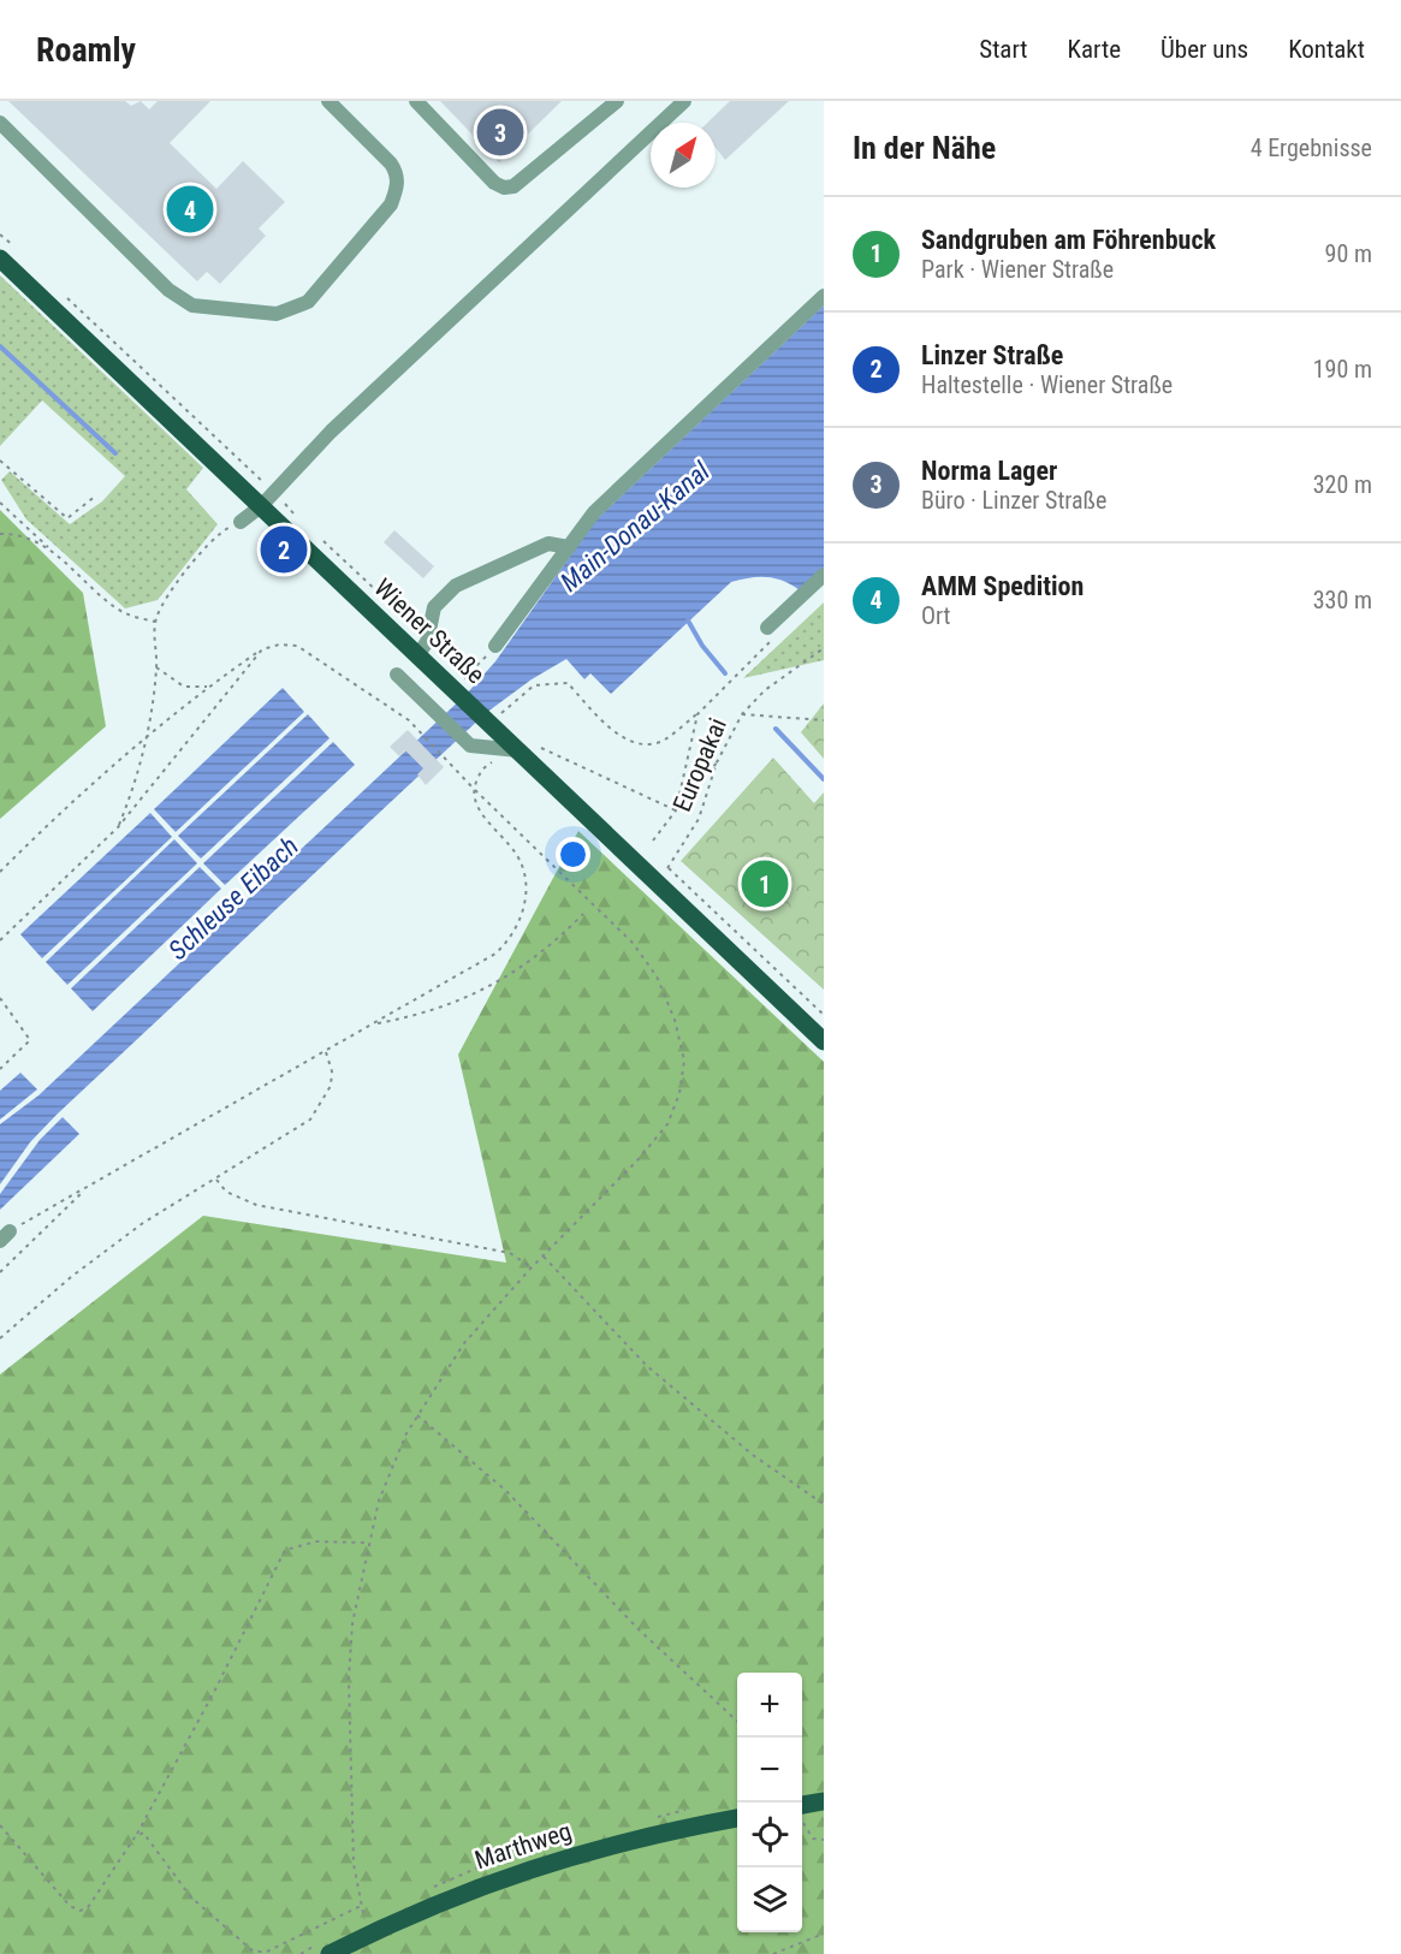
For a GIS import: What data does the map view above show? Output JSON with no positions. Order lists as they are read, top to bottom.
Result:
{
  "streets": {
    "main road": ["Wiener Straße", "Marthweg"],
    "path": ["Europakai"]
  },
  "crossings": [
    ["Wiener Straße", "Europakai"]
  ],
  "water": ["Main-Donau-Kanal", "Schleuse Eibach"],
  "north": "top right",
  "page": {
    "header": "Roamly",
    "nav": [
      "Start",
      "Karte",
      "Über uns",
      "Kontakt"
    ],
    "heading": ["In der Nähe", "4 Ergebnisse"],
    "pins": [
      "3",
      "4",
      "2",
      "1"
    ],
    "list": [
      {
        "mark": "1",
        "name": "Sandgruben am Föhrenbuck",
        "note": "Park · Wiener Straße",
        "value": "90 m"
      },
      {
        "mark": "2",
        "name": "Linzer Straße",
        "note": "Haltestelle · Wiener Straße",
        "value": "190 m"
      },
      {
        "mark": "3",
        "name": "Norma Lager",
        "note": "Büro · Linzer Straße",
        "value": "320 m"
      },
      {
        "mark": "4",
        "name": "AMM Spedition",
        "note": "Ort",
        "value": "330 m"
      }
    ],
    "map_buttons": ["+", "−"]
  }
}
